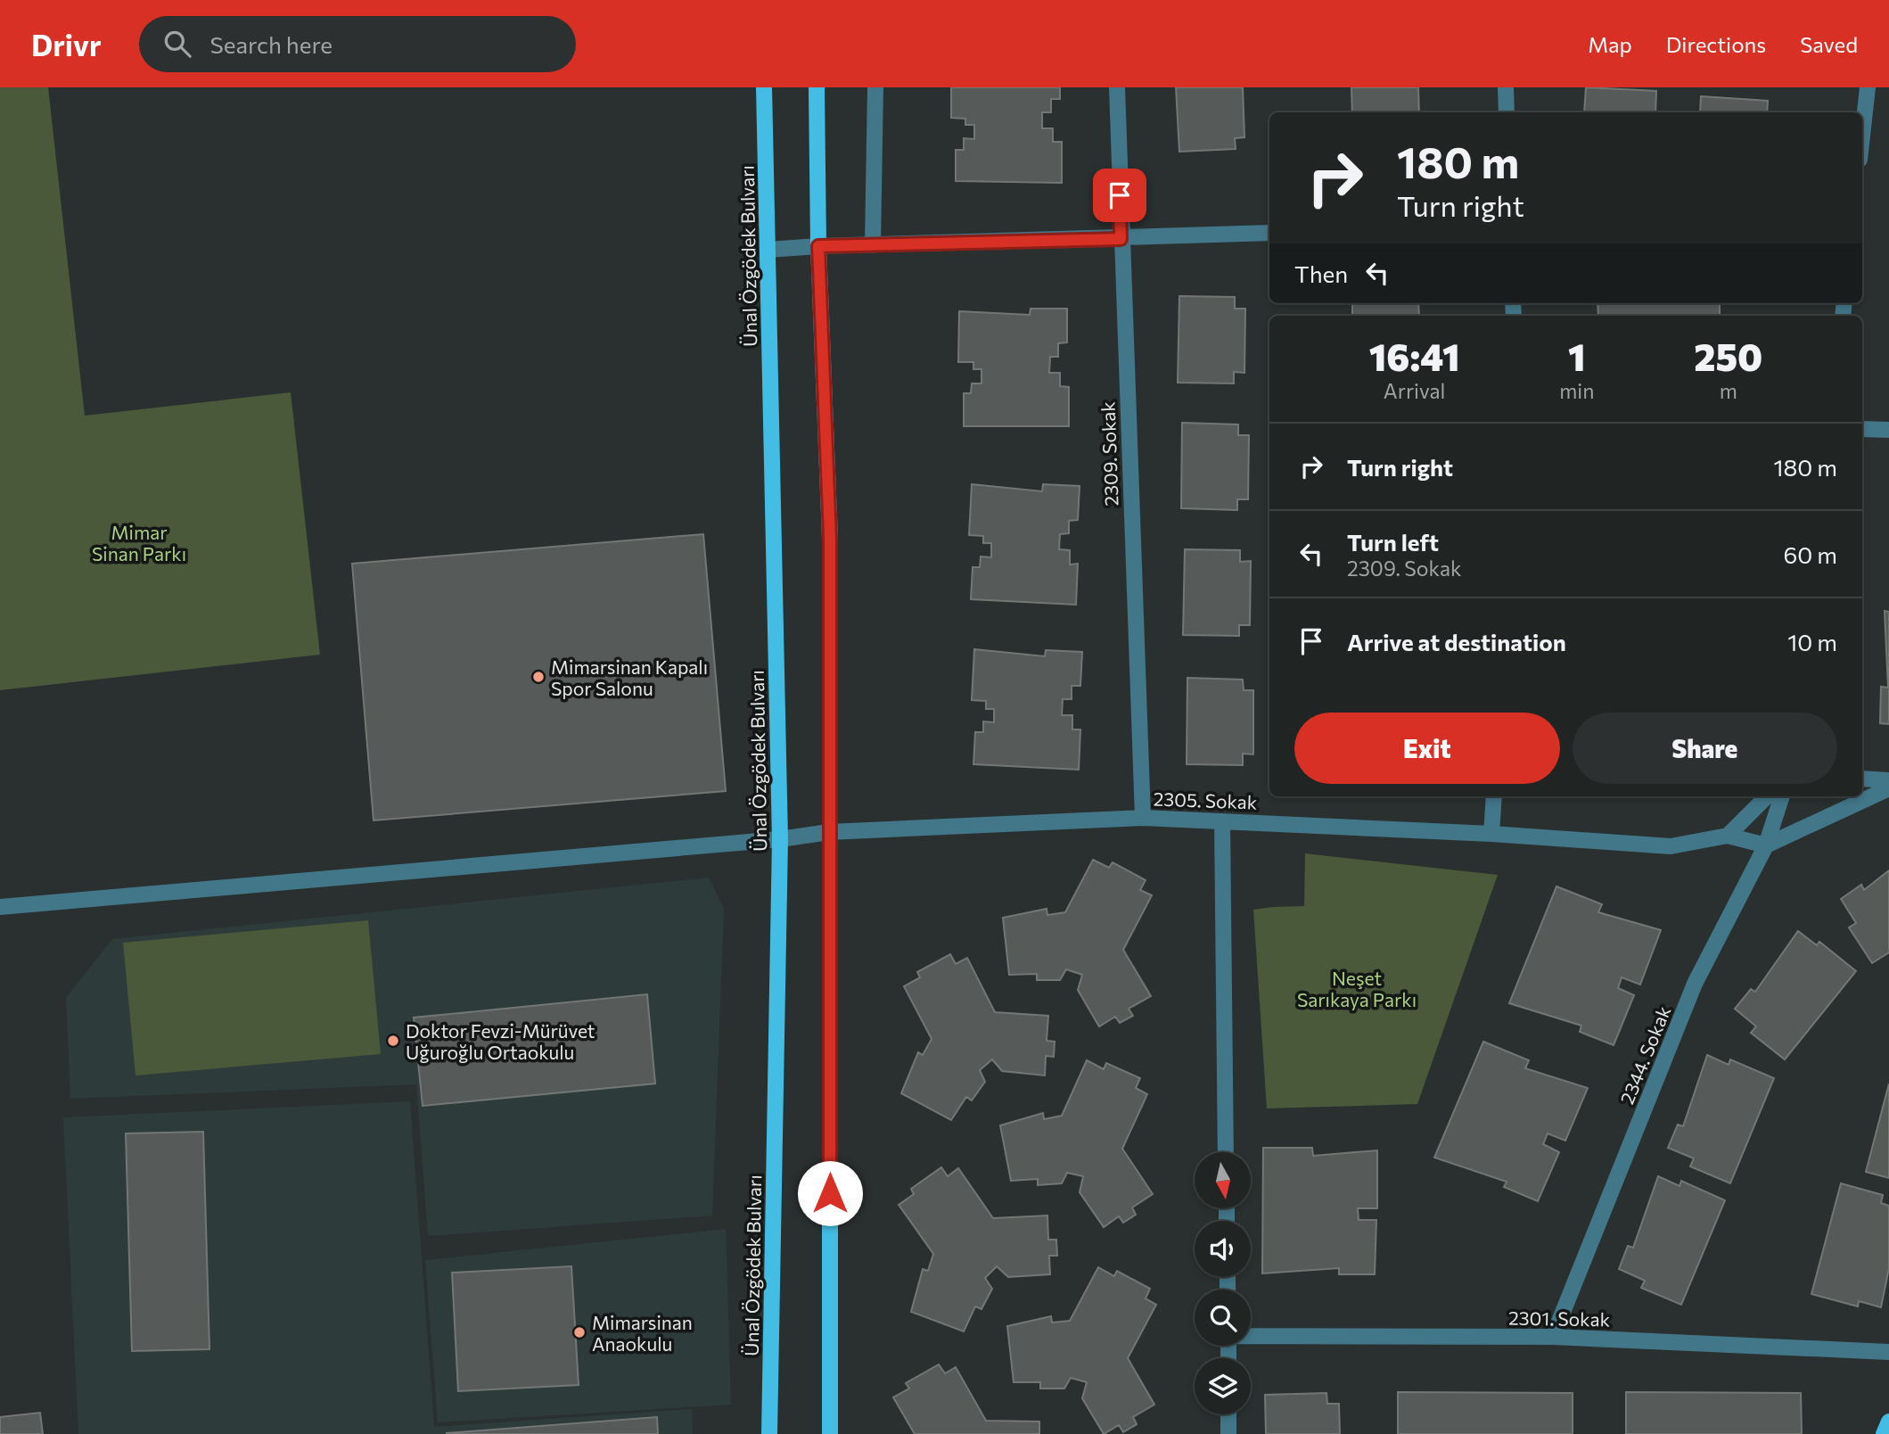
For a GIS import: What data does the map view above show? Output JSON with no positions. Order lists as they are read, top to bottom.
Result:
{
  "streets": {
    "main road": ["Ünal Özgödek Bulvarı"],
    "street": [
      "2309. Sokak",
      "2305. Sokak",
      "2344. Sokak",
      "2301. Sokak"
    ]
  },
  "crossings": [
    ["Ünal Özgödek Bulvarı", "2305. Sokak"],
    ["2309. Sokak", "2305. Sokak"],
    ["2305. Sokak", "2344. Sokak"],
    ["2344. Sokak", "2301. Sokak"]
  ],
  "parks": ["Mimar Sinan Parkı", "Neşet Sarıkaya Parkı"],
  "places": ["Mimarsinan Kapalı Spor Salonu", "Doktor Fevzi-Mürüvet Uğuroğlu Ortaokulu", "Mimarsinan Anaokulu"],
  "north": "bottom",
  "page": {
    "header": "Drivr",
    "search": "Search here",
    "nav": ["Map", "Directions", "Saved"],
    "turn": ["180 m", "Turn right"],
    "then": "Then",
    "eta": [
      "16:41",
      "Arrival",
      "1",
      "min",
      "250",
      "m"
    ],
    "list": [
      {
        "name": "Turn right",
        "value": "180 m"
      },
      {
        "name": "Turn left",
        "note": "2309. Sokak",
        "value": "60 m"
      },
      {
        "name": "Arrive at destination",
        "value": "10 m"
      }
    ],
    "buttons": ["Exit", "Share"]
  }
}
